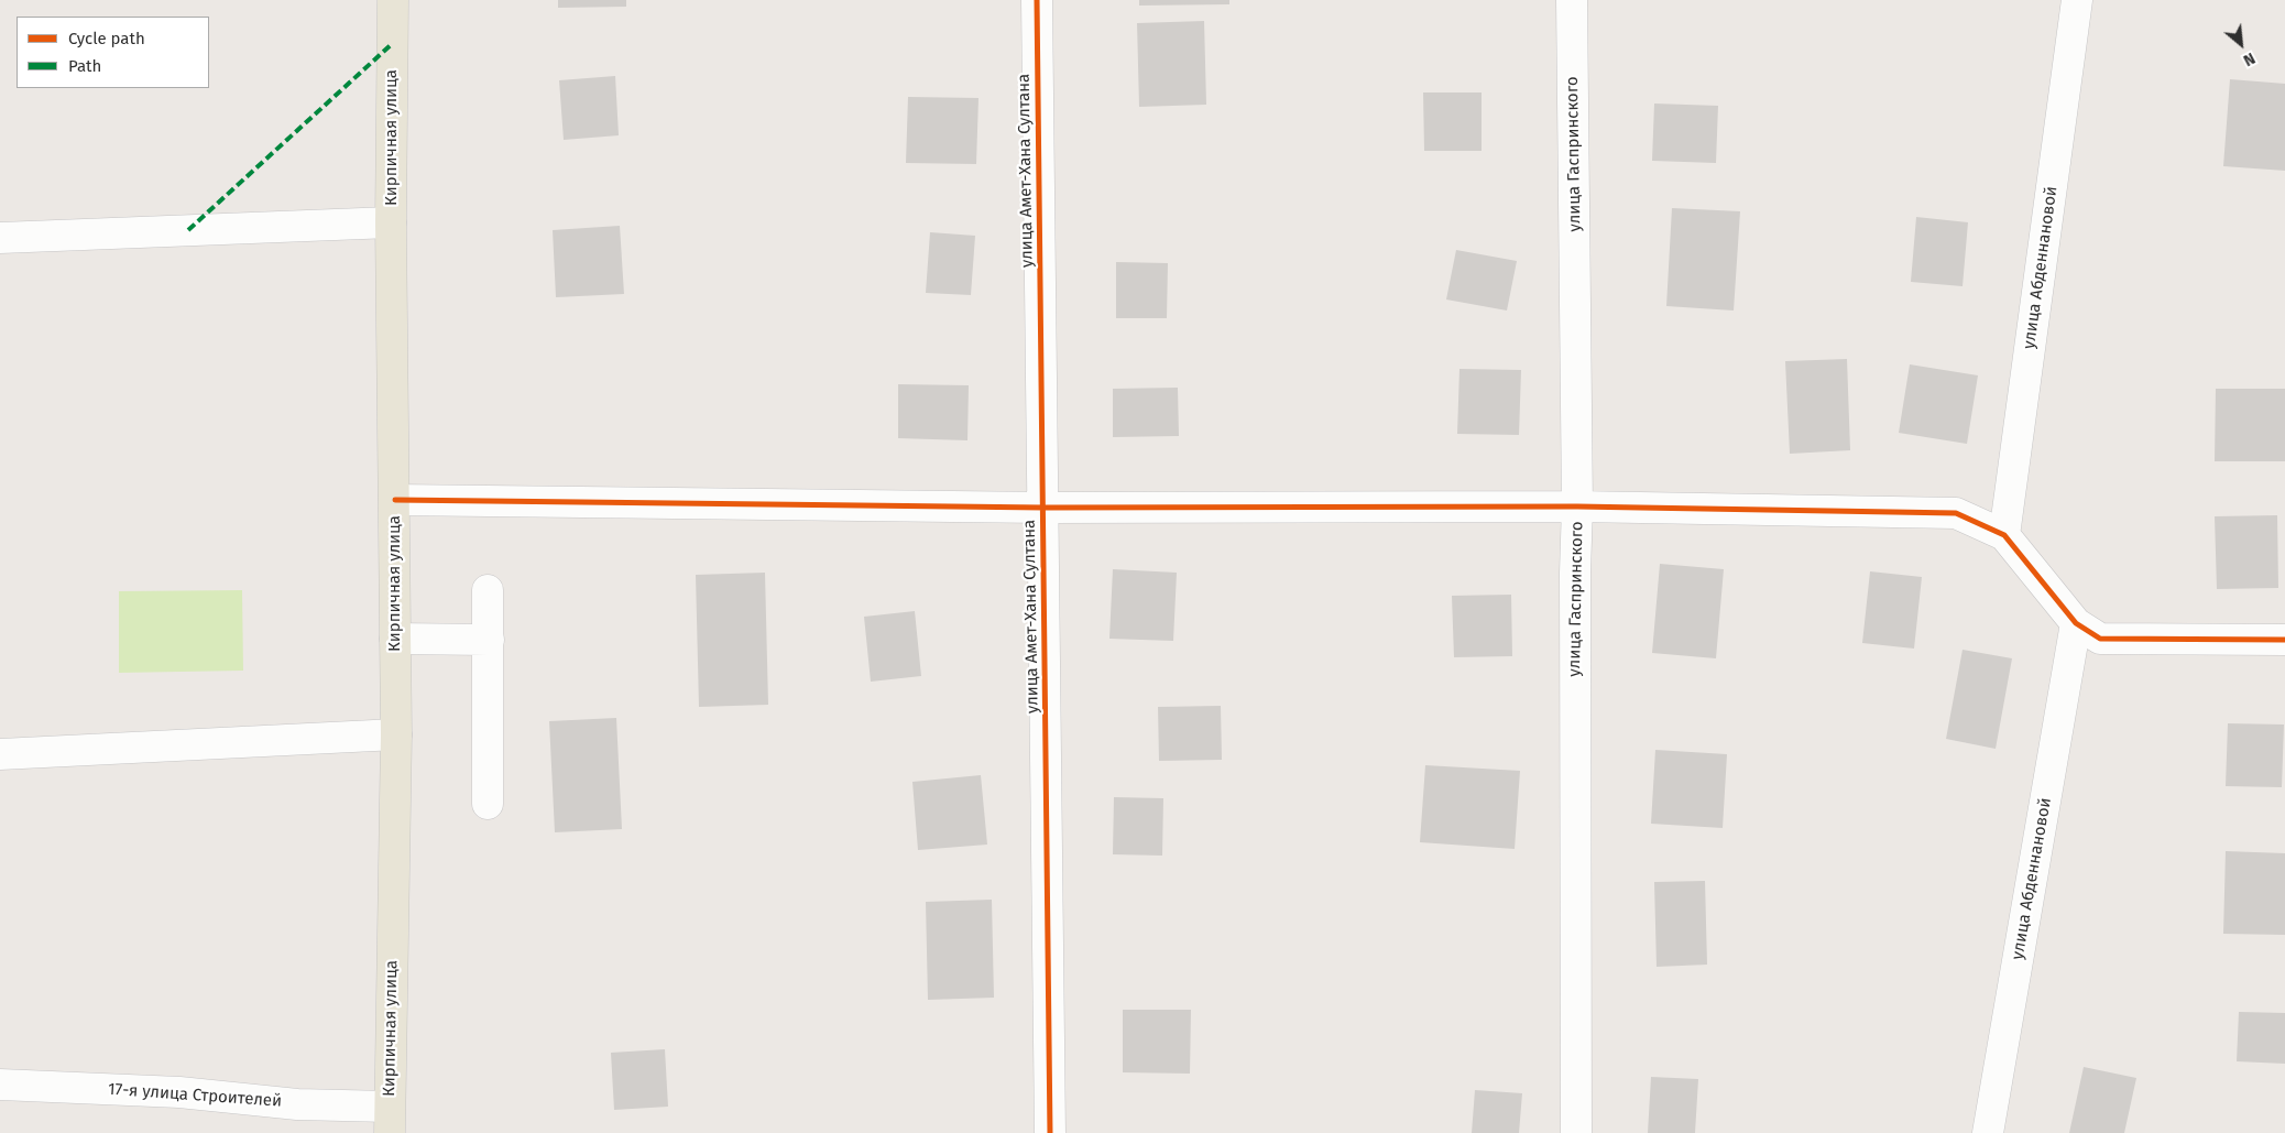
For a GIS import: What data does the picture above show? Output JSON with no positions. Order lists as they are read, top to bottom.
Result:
{
  "streets": {
    "main road": ["Кирпичная улица"],
    "street": [
      "улица Гаспринского",
      "улица Амет-Хана Султана",
      "улица Абденнановой",
      "17-я улица Строителей"
    ]
  },
  "crossings": [
    ["Кирпичная улица", "17-я улица Строителей"]
  ],
  "legend": ["Cycle path", "Path"],
  "north": "bottom right"
}
